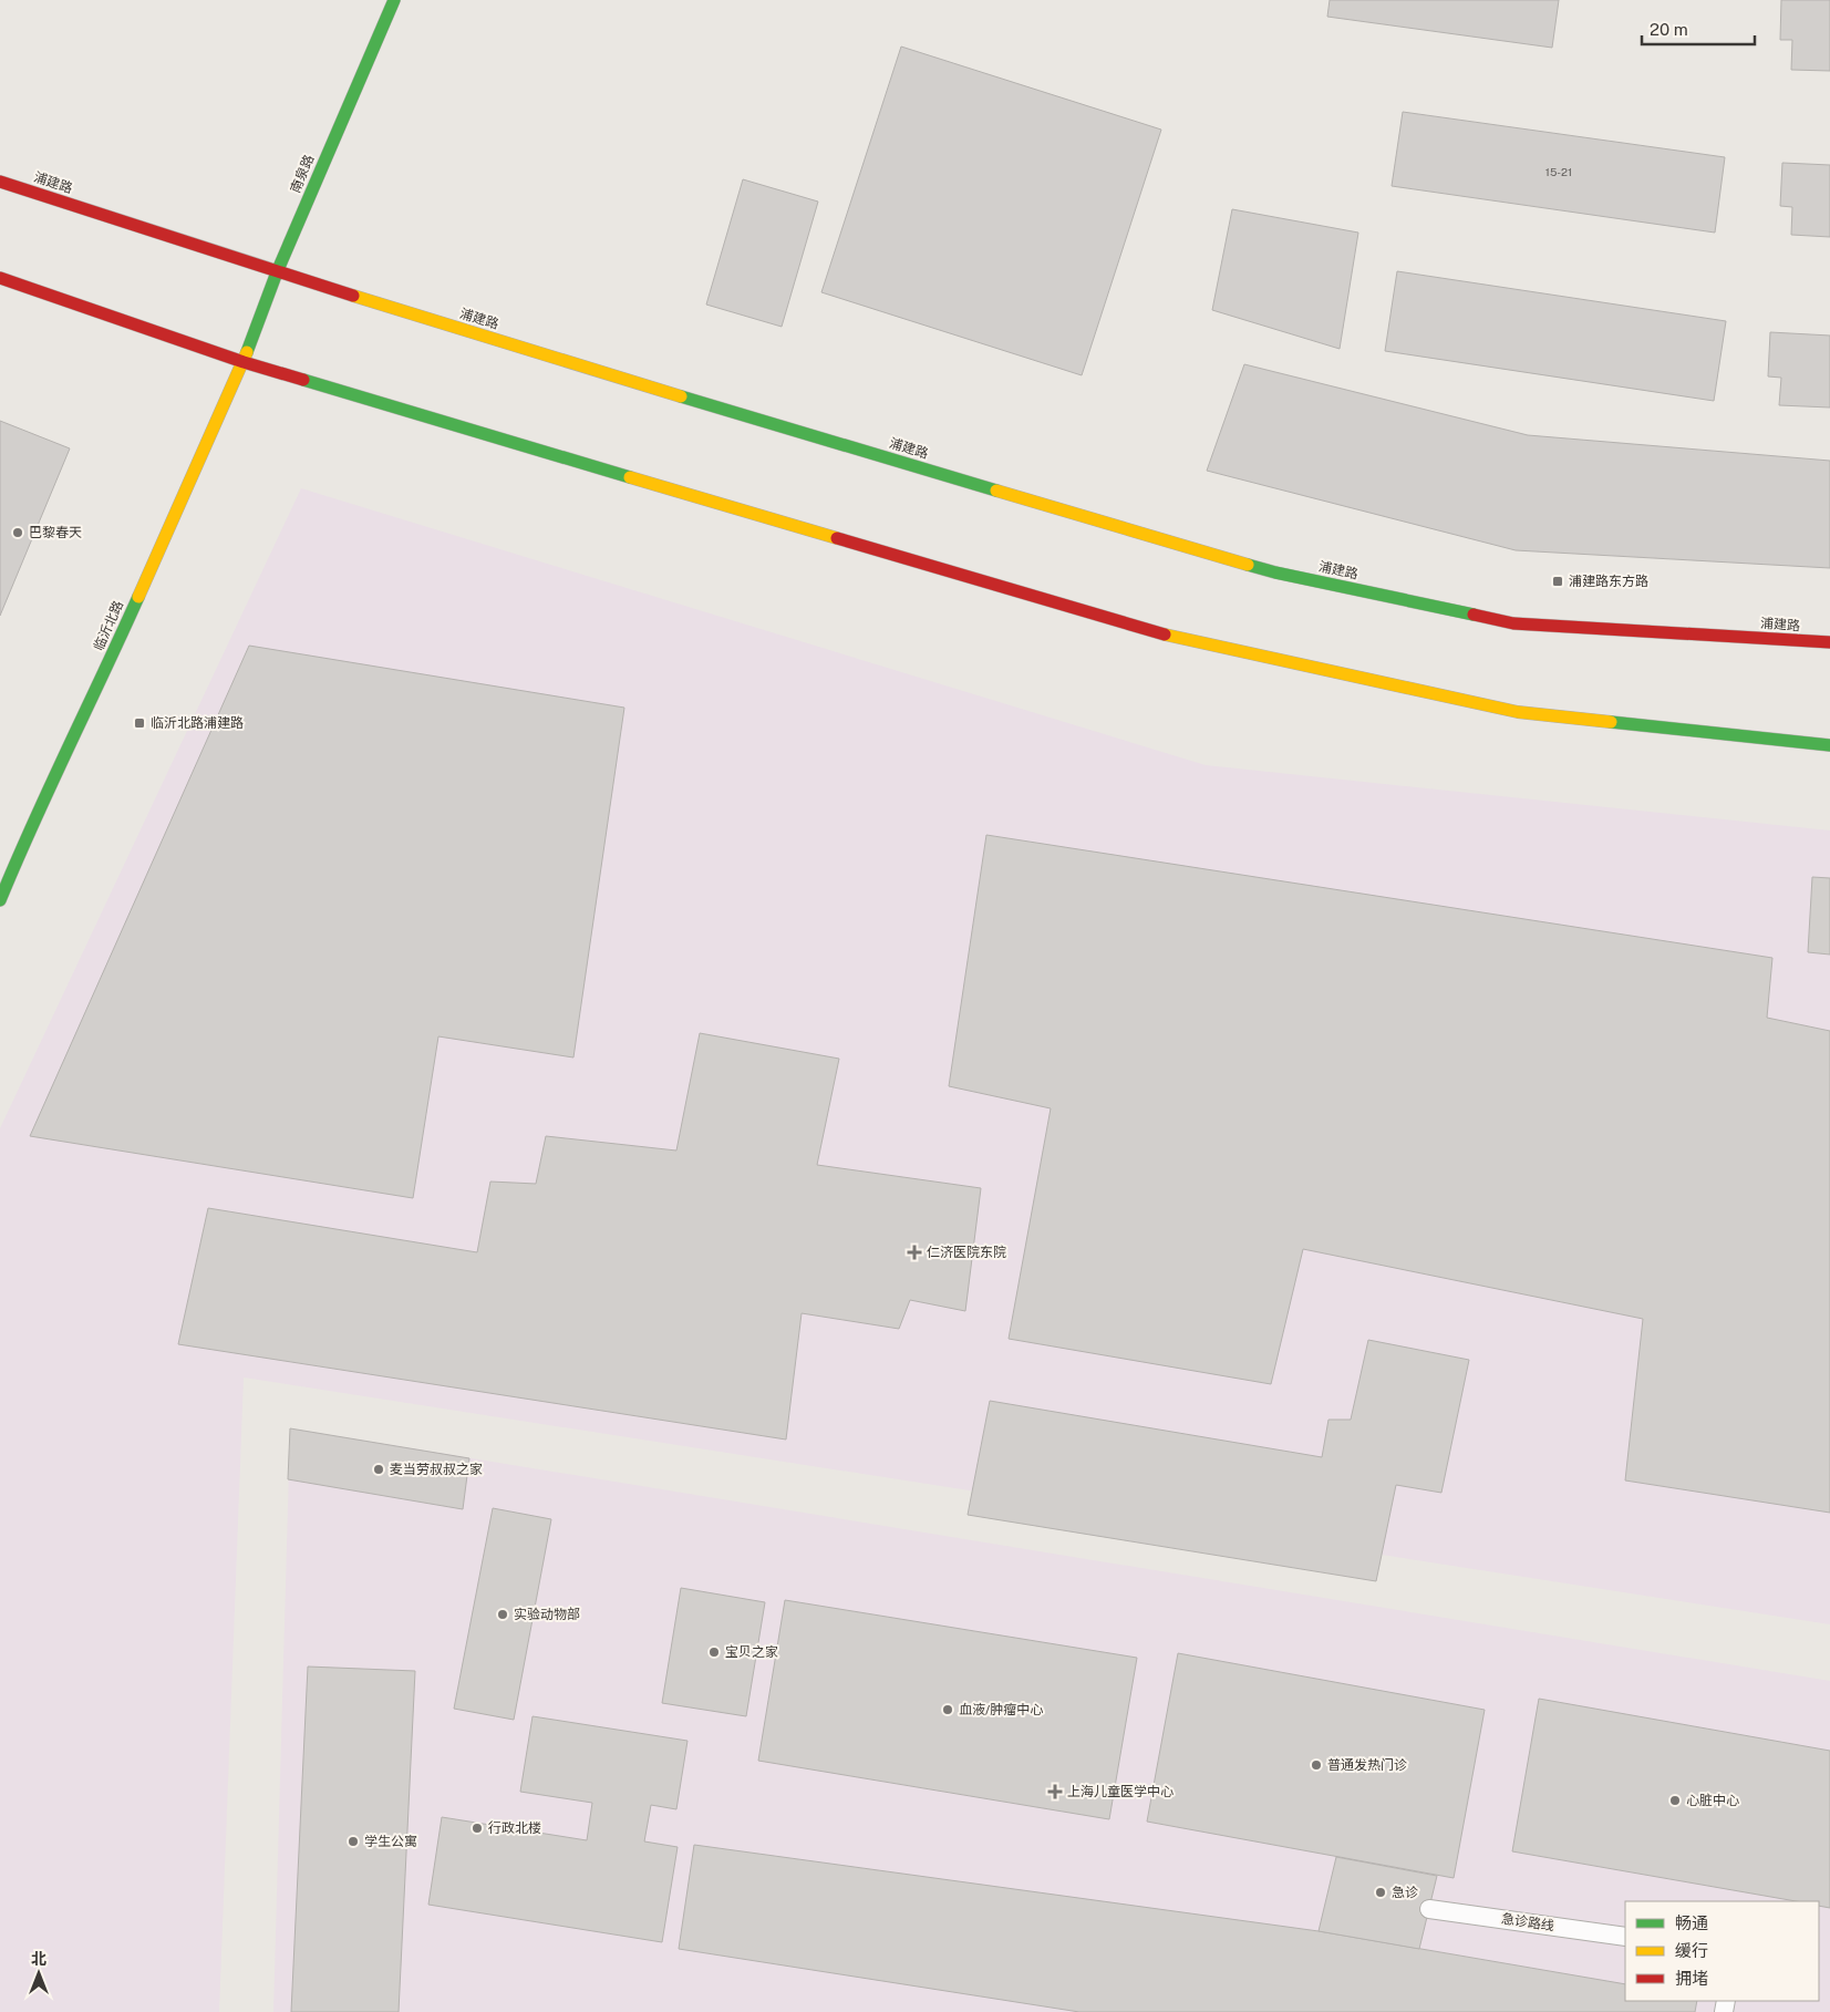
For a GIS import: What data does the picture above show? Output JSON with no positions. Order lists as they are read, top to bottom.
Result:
{
  "streets": {
    "main road": ["南泉路", "浦建路", "临沂北路"],
    "lane": ["急诊路线"]
  },
  "crossings": [
    ["南泉路", "浦建路"],
    ["南泉路", "临沂北路"]
  ],
  "places": {
    "other": [
      "巴黎春天",
      "麦当劳叔叔之家",
      "实验动物部",
      "宝贝之家",
      "血液/肿瘤中心",
      "普通发热门诊",
      "心脏中心",
      "行政北楼",
      "学生公寓",
      "急诊"
    ],
    "transit": ["浦建路东方路", "临沂北路浦建路"],
    "health": ["仁济医院东院", "上海儿童医学中心"]
  },
  "house_numbers": ["15-21"],
  "legend": ["畅通", "缓行", "拥堵"],
  "scale_bar": "20 m",
  "north": "top"
}
